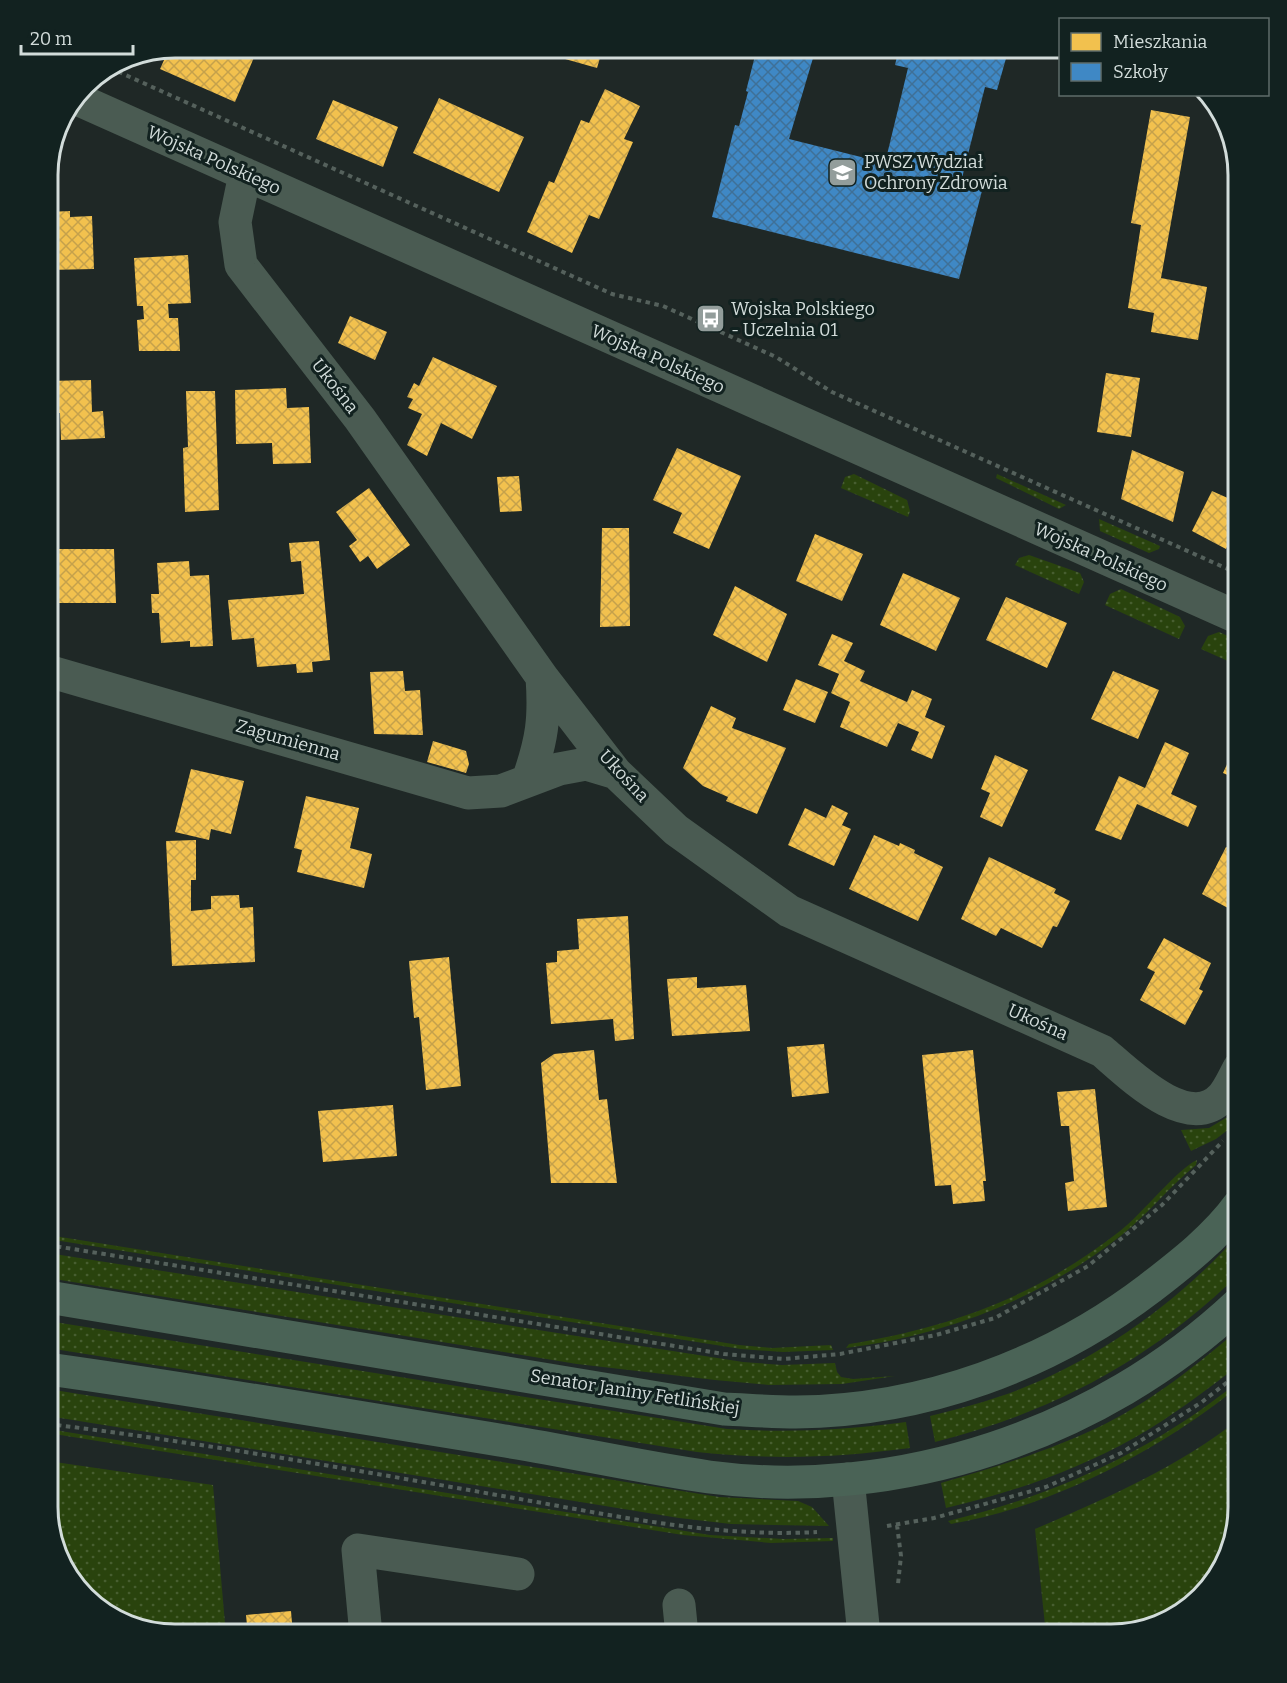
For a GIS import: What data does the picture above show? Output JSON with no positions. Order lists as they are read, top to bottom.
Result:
{
  "streets": {
    "main road": ["Senator Janiny Fetlińskiej"],
    "street": ["Wojska Polskiego", "Ukośna", "Zagumienna"]
  },
  "crossings": [
    ["Wojska Polskiego", "Ukośna"],
    ["Ukośna", "Zagumienna"]
  ],
  "places": {
    "school or university": ["PWSZ Wydział Ochrony Zdrowia"],
    "bus stop": ["Wojska Polskiego - Uczelnia 01"]
  },
  "legend": ["Mieszkania", "Szkoły"],
  "scale_bar": "20 m"
}
